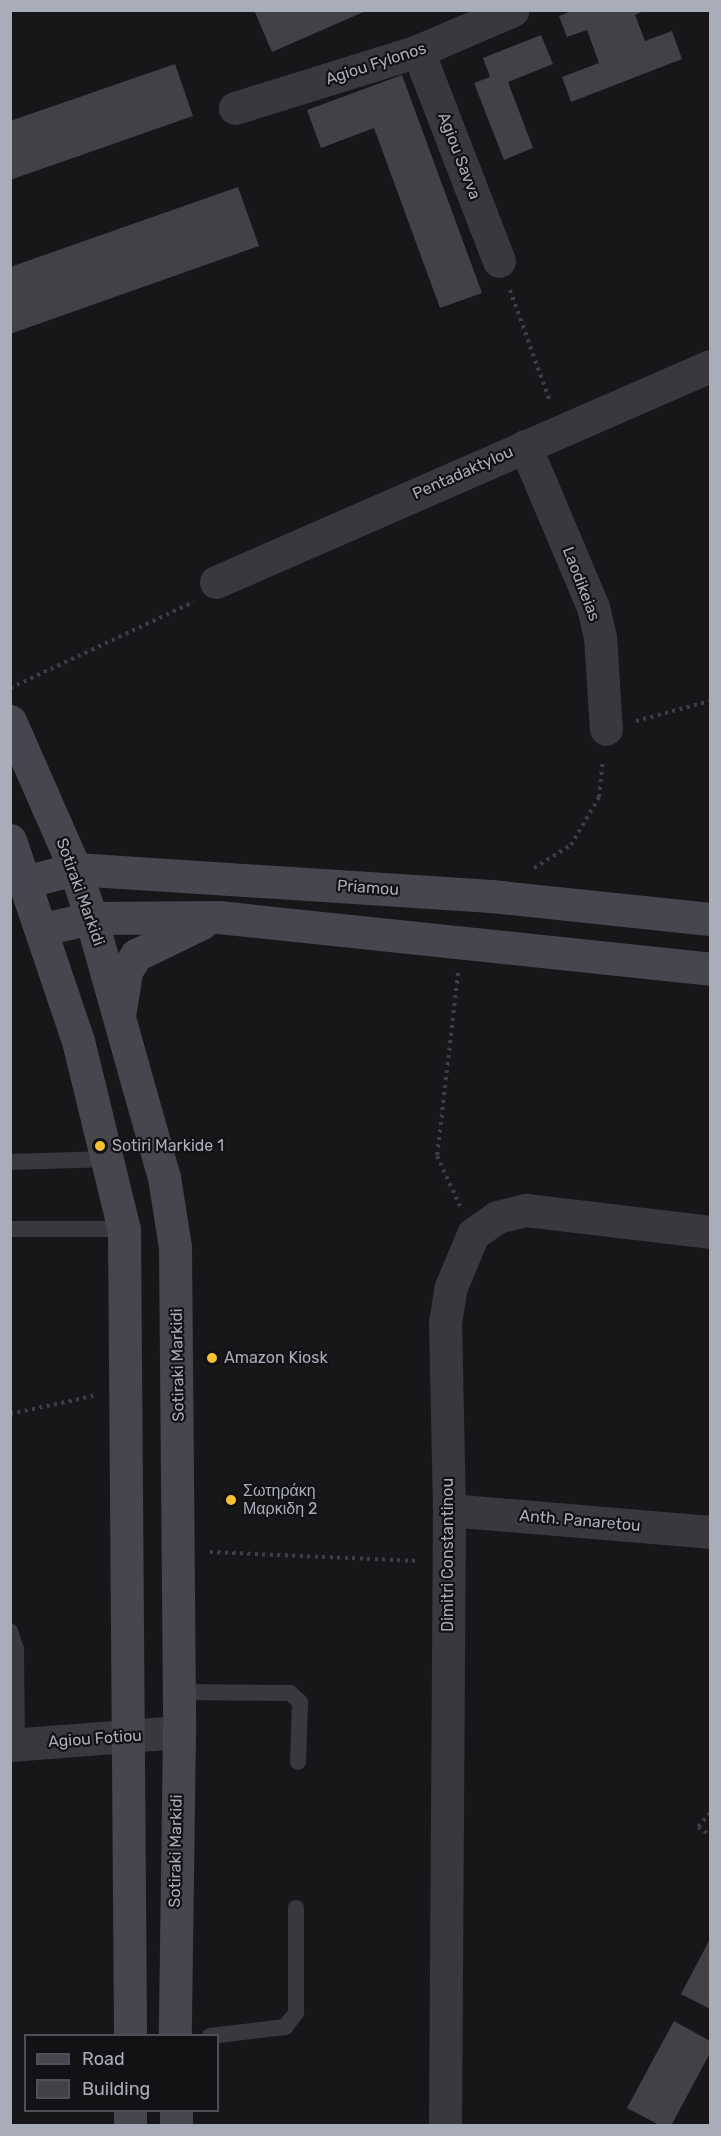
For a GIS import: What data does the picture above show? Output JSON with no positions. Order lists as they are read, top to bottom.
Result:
{
  "streets": {
    "street": [
      "Agiou Fylonos",
      "Agiou Savva",
      "Pentadaktylou",
      "Laodikeias",
      "Priamou",
      "Sotiraki Markidi",
      "Anth. Panaretou",
      "Dimitri Constantinou",
      "Agiou Fotiou"
    ]
  },
  "crossings": [
    ["Agiou Fylonos", "Agiou Savva"],
    ["Pentadaktylou", "Laodikeias"],
    ["Priamou", "Sotiraki Markidi"],
    ["Sotiraki Markidi", "Agiou Fotiou"],
    ["Anth. Panaretou", "Dimitri Constantinou"]
  ],
  "places": ["Sotiri Markide 1", "Amazon Kiosk", "Σωτηράκη Μαρκιδη 2"],
  "legend": ["Road", "Building"]
}
